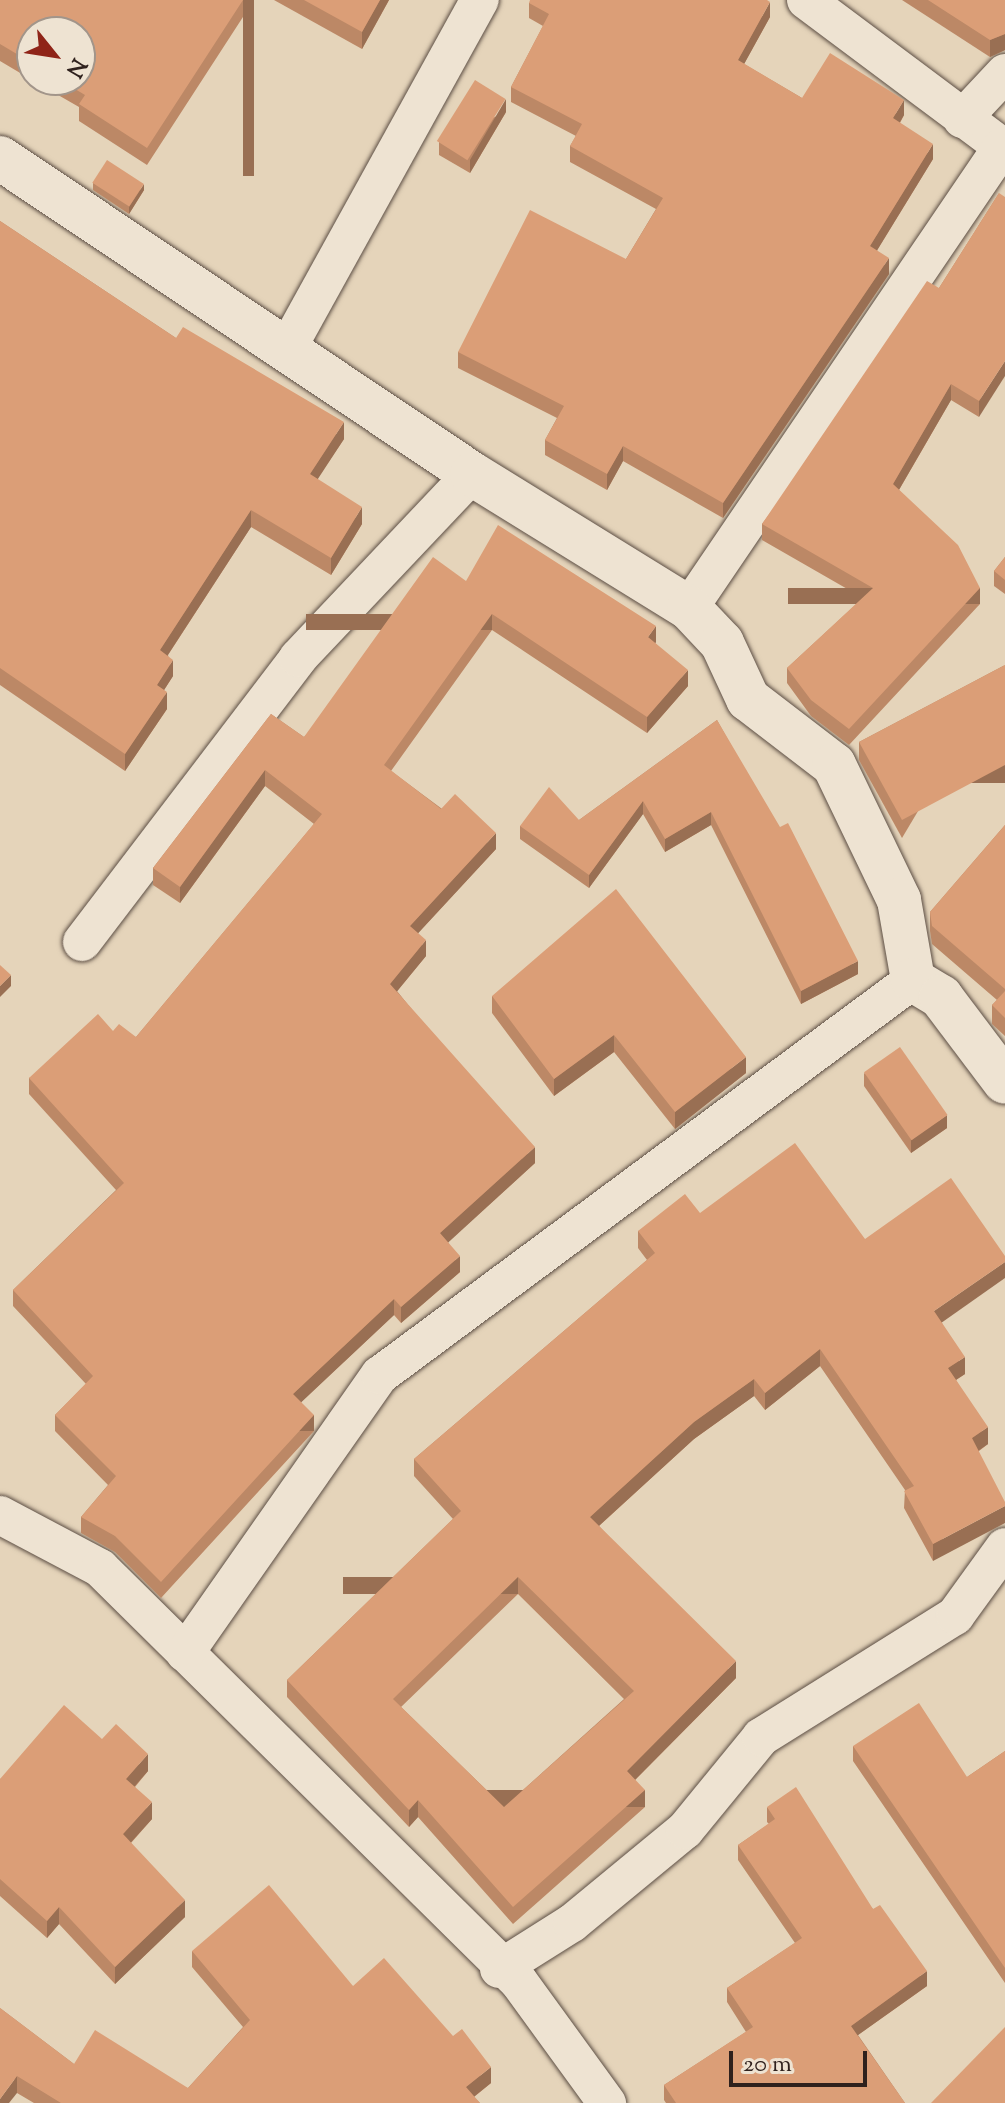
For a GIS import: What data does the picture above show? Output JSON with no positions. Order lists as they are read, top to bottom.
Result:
{
  "scale_bar": "20 m",
  "north": "bottom right"
}
